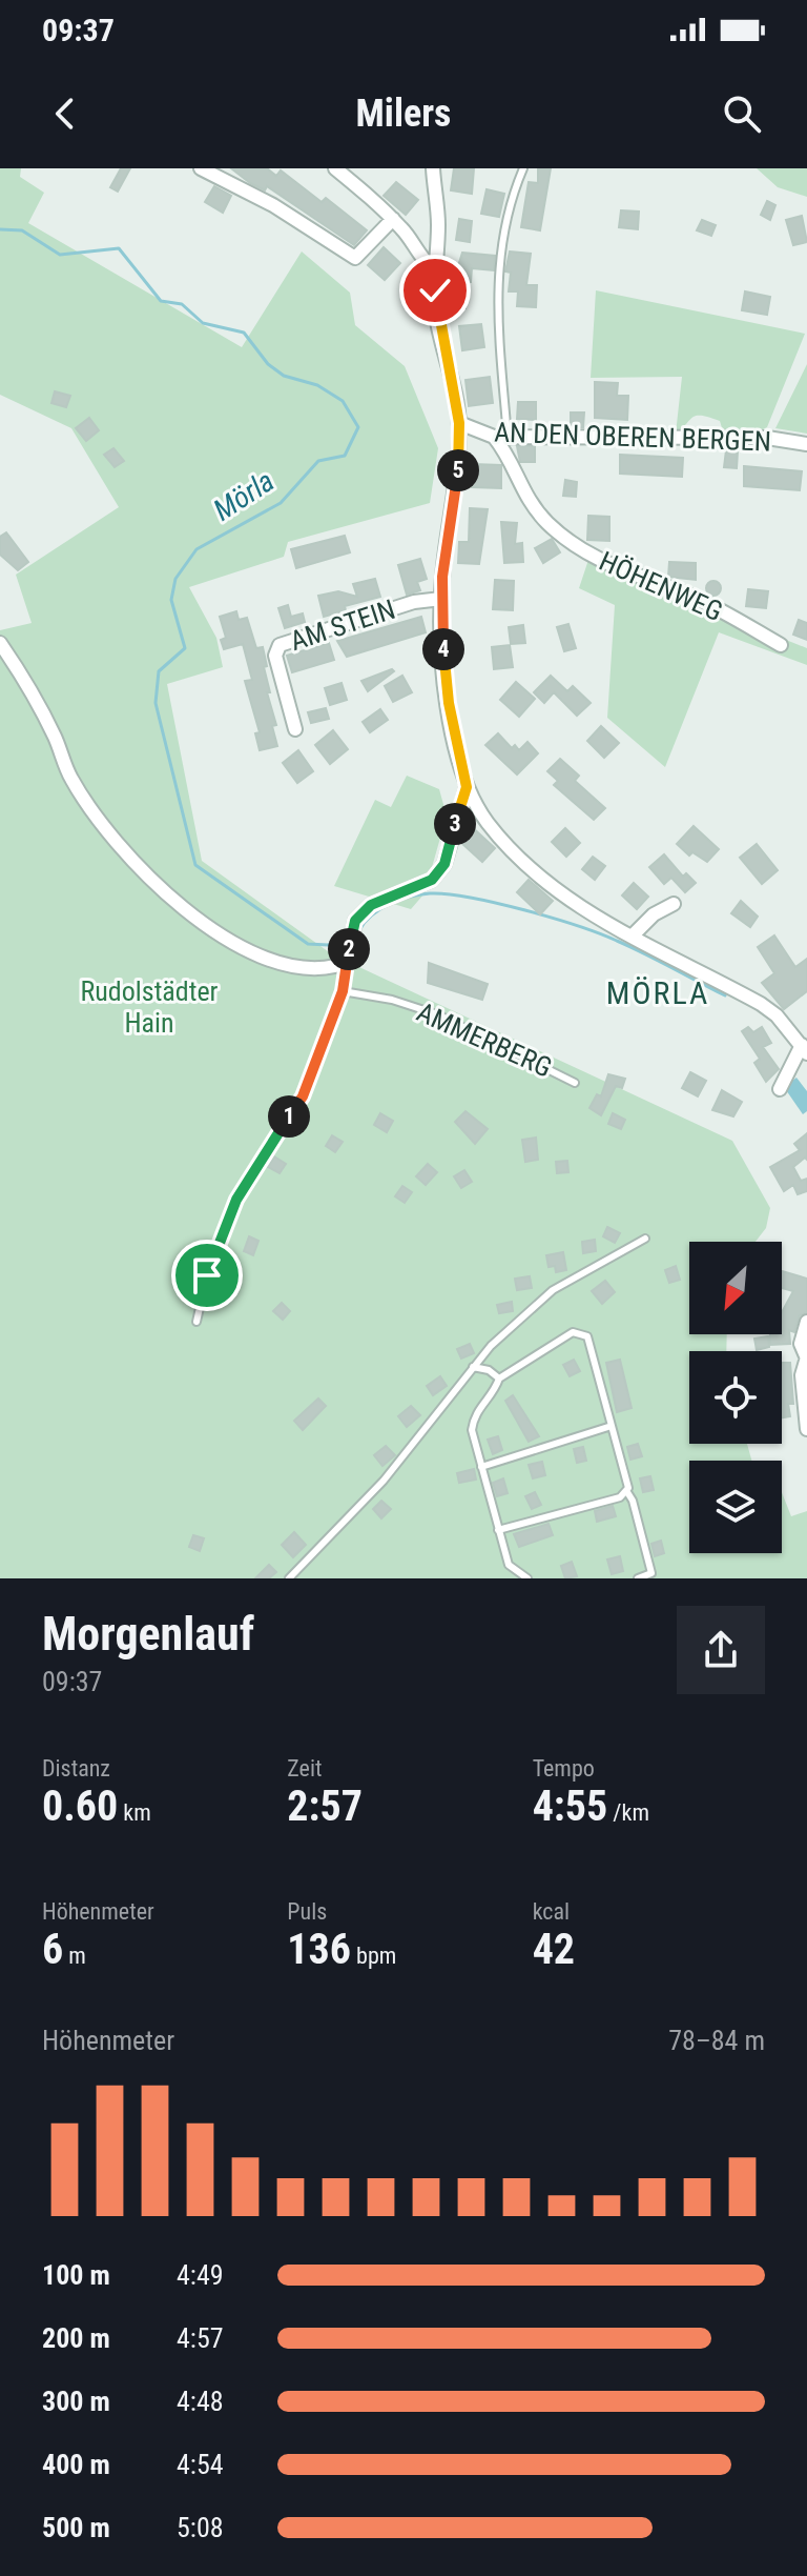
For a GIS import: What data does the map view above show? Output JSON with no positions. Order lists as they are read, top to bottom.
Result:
{
  "streets": {
    "street": ["AN DEN OBEREN BERGEN", "HÖHENWEG", "AM STEIN"],
    "lane": ["AMMERBERG"]
  },
  "crossings": [
    ["AN DEN OBEREN BERGEN", "HÖHENWEG"]
  ],
  "districts": ["MÖRLA"],
  "water": ["Mörla"],
  "parks": ["Rudolstädter Hain"],
  "north": "bottom left",
  "page": {
    "status": "09:37",
    "header": "Milers",
    "pins": [
      "5",
      "4",
      "3",
      "2",
      "1"
    ],
    "heading": ["Morgenlauf", "09:37"],
    "stats": [
      ["Distanz", "0.60 km"],
      ["Zeit", "2:57"],
      ["Tempo", "4:55 /km"],
      ["Höhenmeter", "6 m"],
      ["Puls", "136 bpm"],
      ["kcal", "42"]
    ],
    "chart": ["Höhenmeter", "78–84 m"],
    "list": [
      {
        "name": "100 m",
        "note": "4:49"
      },
      {
        "name": "200 m",
        "note": "4:57"
      },
      {
        "name": "300 m",
        "note": "4:48"
      },
      {
        "name": "400 m",
        "note": "4:54"
      },
      {
        "name": "500 m",
        "note": "5:08"
      }
    ]
  }
}
